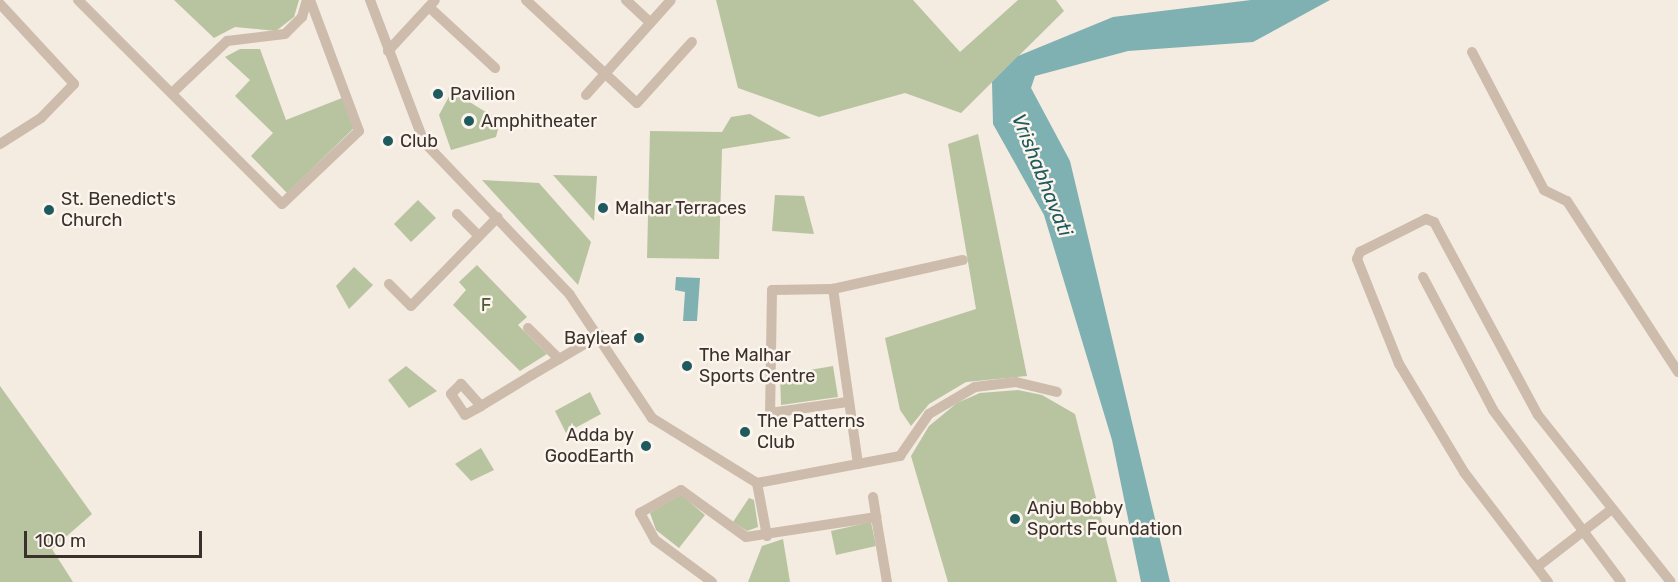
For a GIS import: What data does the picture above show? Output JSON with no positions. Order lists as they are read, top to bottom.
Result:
{
  "water": ["Vrishabhavati"],
  "parks": ["F"],
  "places": [
    "Pavilion",
    "Amphitheater",
    "Club",
    "Malhar Terraces",
    "St. Benedict's Church",
    "Bayleaf",
    "The Malhar Sports Centre",
    "The Patterns Club",
    "Adda by GoodEarth",
    "Anju Bobby Sports Foundation"
  ],
  "scale_bar": "100 m"
}
